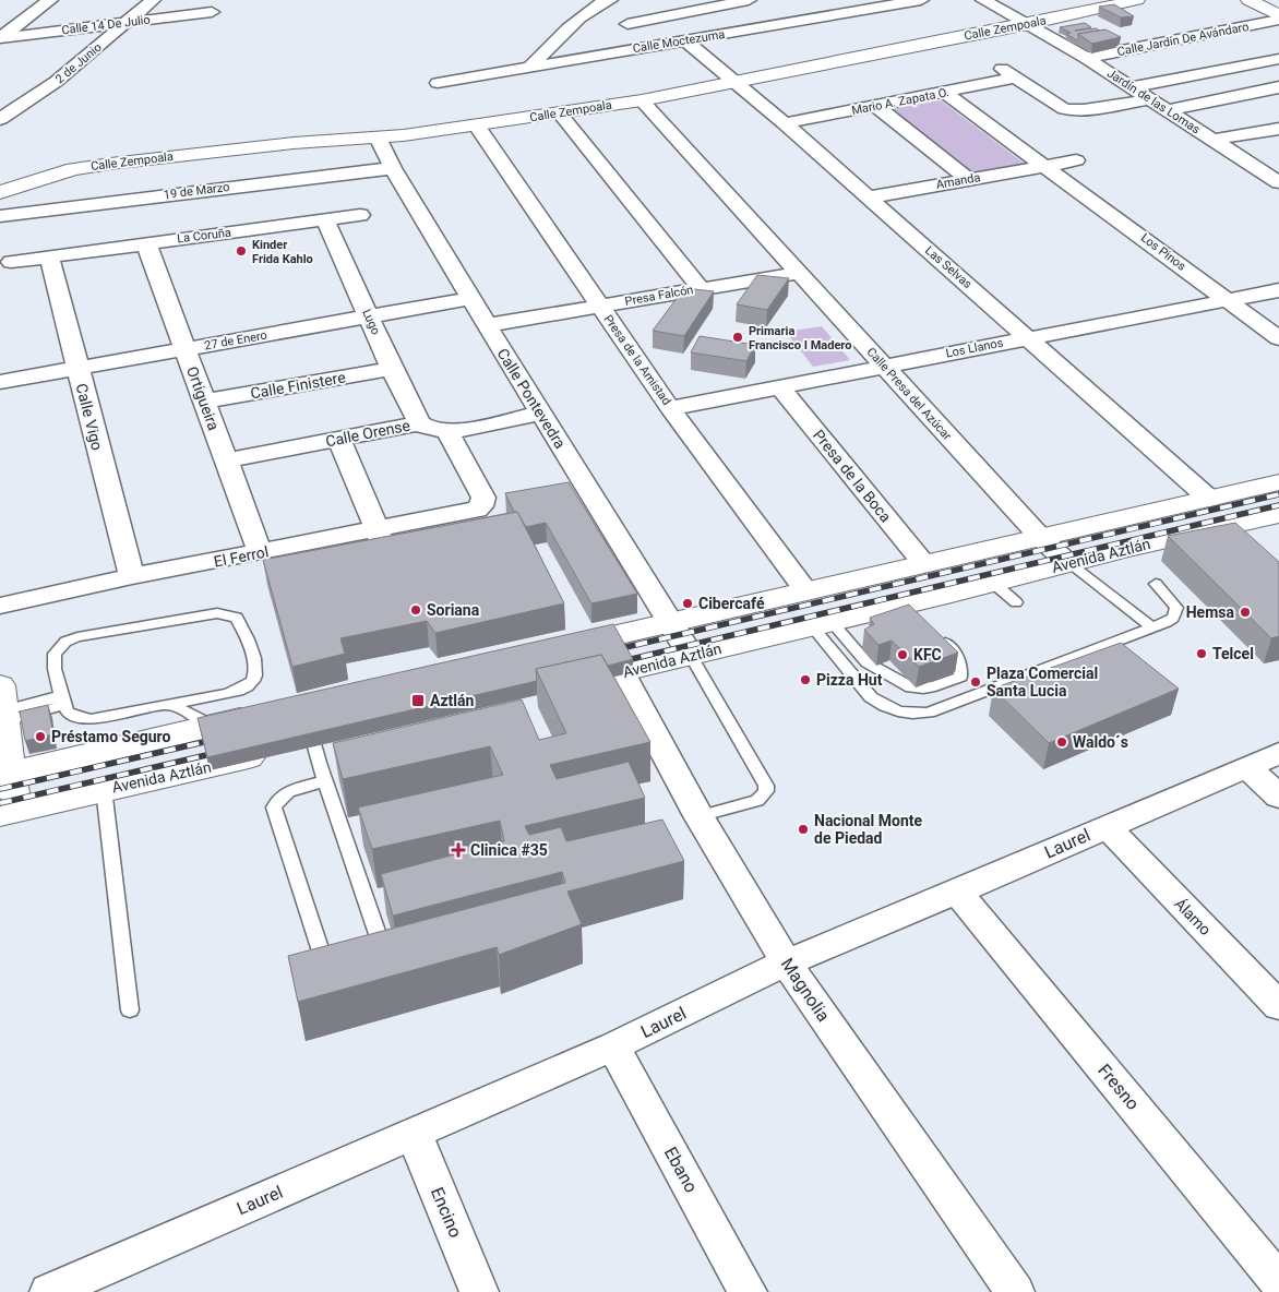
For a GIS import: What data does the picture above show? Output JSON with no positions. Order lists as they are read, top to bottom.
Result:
{
  "streets": {
    "street": [
      "Calle 14 De Julio",
      "Calle Zempoala",
      "Calle Jardín De Avándaro",
      "Calle Moctezuma",
      "2 de Junio",
      "Mario A. Zapata O.",
      "Jardín de las Lomas",
      "Amanda",
      "19 de Marzo",
      "La Coruña",
      "Los Pinos",
      "Las Selvas",
      "Presa Falcón",
      "Lugo",
      "27 de Enero",
      "Los Llanos",
      "Presa de la Amistad",
      "Calle Finistere",
      "Calle Presa del Azúcar",
      "Ortigueira",
      "Calle Pontevedra",
      "Calle Vigo",
      "Calle Orense",
      "Presa de la Boca",
      "Avenida Aztlán",
      "El Ferrol",
      "Laurel",
      "Álamo",
      "Magnolia",
      "Fresno",
      "Ebano",
      "Encino"
    ]
  },
  "crossings": [
    ["Calle 14 De Julio", "2 de Junio"],
    ["Calle Zempoala", "Jardín de las Lomas"],
    ["Calle Zempoala", "Las Selvas"],
    ["Calle Zempoala", "Presa de la Amistad"],
    ["Calle Zempoala", "Calle Presa del Azúcar"],
    ["Calle Zempoala", "Calle Pontevedra"],
    ["Calle Jardín De Avándaro", "Jardín de las Lomas"],
    ["Calle Moctezuma", "Las Selvas"],
    ["Mario A. Zapata O.", "Jardín de las Lomas"],
    ["Mario A. Zapata O.", "Los Pinos"],
    ["Mario A. Zapata O.", "Las Selvas"],
    ["Amanda", "Los Pinos"],
    ["Amanda", "Las Selvas"],
    ["19 de Marzo", "Calle Pontevedra"],
    ["La Coruña", "Lugo"],
    ["La Coruña", "Ortigueira"],
    ["La Coruña", "Calle Vigo"],
    ["Los Pinos", "Los Llanos"],
    ["Las Selvas", "Los Llanos"],
    ["Las Selvas", "Avenida Aztlán"],
    ["Presa Falcón", "Presa de la Amistad"],
    ["Presa Falcón", "Calle Presa del Azúcar"],
    ["Presa Falcón", "Calle Pontevedra"],
    ["Lugo", "27 de Enero"],
    ["Lugo", "Calle Finistere"],
    ["Lugo", "Calle Orense"],
    ["27 de Enero", "Ortigueira"],
    ["27 de Enero", "Calle Pontevedra"],
    ["27 de Enero", "Calle Vigo"],
    ["Los Llanos", "Presa de la Amistad"],
    ["Los Llanos", "Calle Presa del Azúcar"],
    ["Los Llanos", "Presa de la Boca"],
    ["Presa de la Amistad", "Avenida Aztlán"],
    ["Calle Finistere", "Ortigueira"],
    ["Calle Presa del Azúcar", "Avenida Aztlán"],
    ["Ortigueira", "Calle Orense"],
    ["Ortigueira", "El Ferrol"],
    ["Calle Pontevedra", "Calle Orense"],
    ["Calle Pontevedra", "Avenida Aztlán"],
    ["Calle Vigo", "El Ferrol"],
    ["Calle Orense", "El Ferrol"],
    ["Presa de la Boca", "Avenida Aztlán"],
    ["Avenida Aztlán", "Magnolia"],
    ["Laurel", "Álamo"],
    ["Laurel", "Magnolia"],
    ["Laurel", "Fresno"],
    ["Laurel", "Ebano"],
    ["Laurel", "Encino"]
  ],
  "places": {
    "other": [
      "Kinder Frida Kahlo",
      "Primaria Francisco I Madero",
      "Cibercafé",
      "Soriana",
      "Hemsa",
      "Telcel",
      "KFC",
      "Pizza Hut",
      "Plaza Comercial Santa Lucia",
      "Préstamo Seguro",
      "Waldo´s",
      "Nacional Monte de Piedad"
    ],
    "transit": ["Aztlán"],
    "health": ["Clinica #35"]
  }
}
